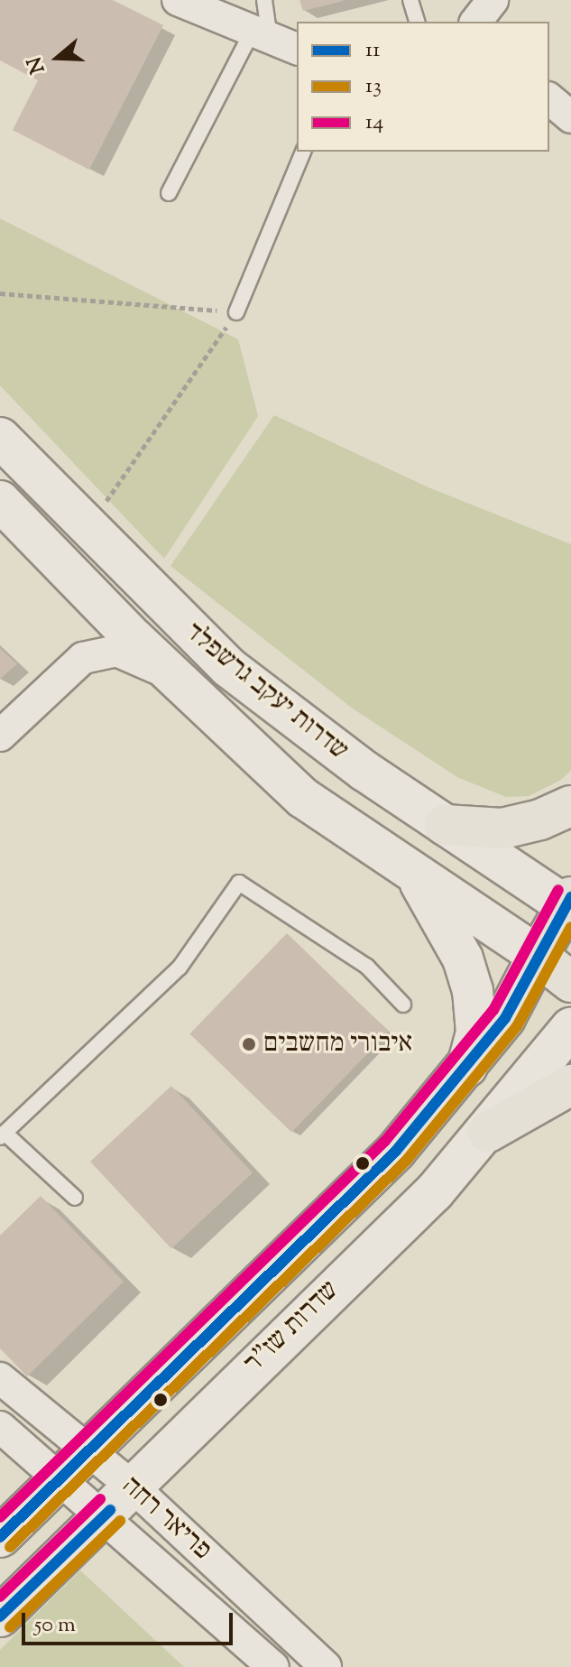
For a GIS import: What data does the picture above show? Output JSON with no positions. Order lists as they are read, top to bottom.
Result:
{
  "streets": {
    "main road": ["שדרות יעקב גרשפלד", "שדרות שז\"ר"],
    "street": ["פריאר רחה"]
  },
  "crossings": [
    ["שדרות יעקב גרשפלד", "שדרות שז\"ר"],
    ["שדרות שז\"ר", "פריאר רחה"]
  ],
  "places": ["איבורי מחשבים"],
  "lines": ["transit line 14", "transit line 11", "transit line 13"],
  "legend": ["11", "13", "14"],
  "scale_bar": "50 m",
  "north": "left"
}
